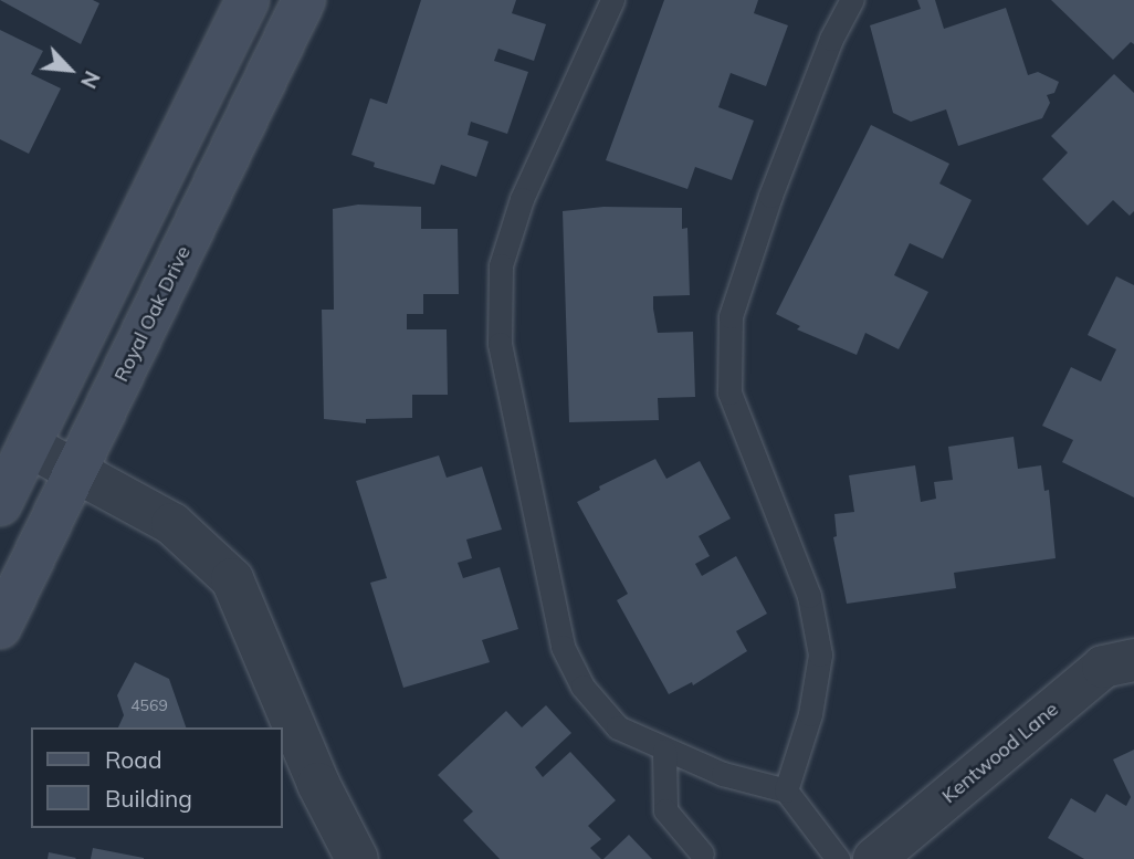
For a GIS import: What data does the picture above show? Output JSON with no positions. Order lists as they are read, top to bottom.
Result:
{
  "streets": {
    "main road": ["Royal Oak Drive"],
    "street": ["Kentwood Lane"]
  },
  "house_numbers": ["4569"],
  "legend": ["Road", "Building"],
  "north": "bottom right"
}
